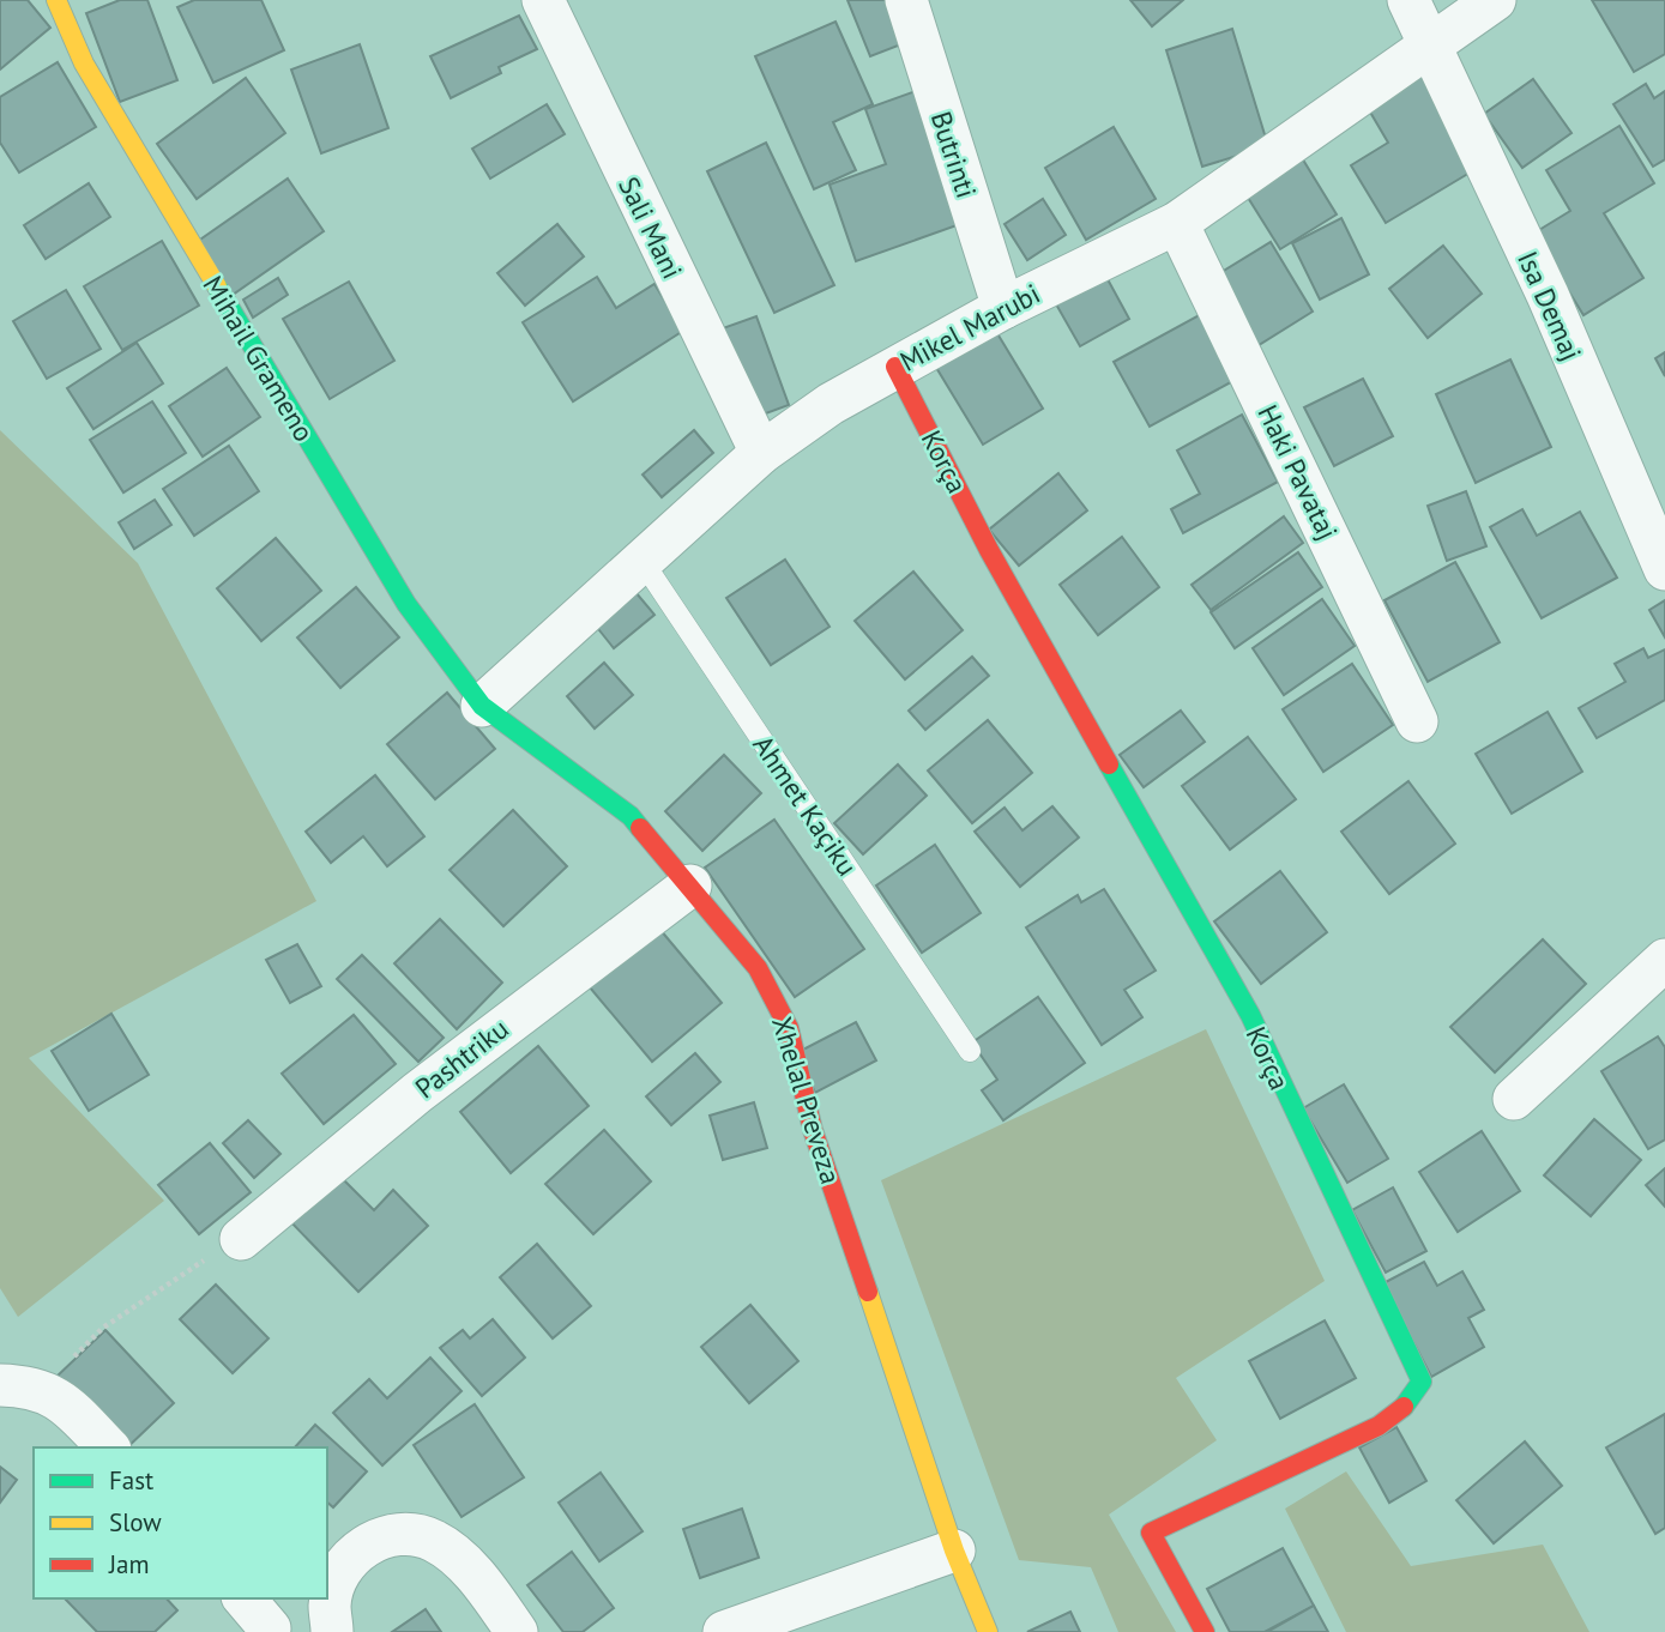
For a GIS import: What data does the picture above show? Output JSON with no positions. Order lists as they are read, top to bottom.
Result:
{
  "streets": {
    "street": [
      "Butrinti",
      "Sali Mani",
      "Isa Demaj",
      "Mikel Marubi",
      "Mihail Grameno",
      "Korça",
      "Haki Pavataj",
      "Pashtriku",
      "Xhelal Preveza"
    ],
    "lane": ["Ahmet Kaçiku"]
  },
  "crossings": [
    ["Butrinti", "Mikel Marubi"],
    ["Sali Mani", "Mikel Marubi"],
    ["Isa Demaj", "Mikel Marubi"],
    ["Mikel Marubi", "Mihail Grameno"],
    ["Mikel Marubi", "Korça"],
    ["Mikel Marubi", "Haki Pavataj"],
    ["Mikel Marubi", "Ahmet Kaçiku"],
    ["Mikel Marubi", "Xhelal Preveza"],
    ["Mihail Grameno", "Xhelal Preveza"],
    ["Pashtriku", "Xhelal Preveza"]
  ],
  "legend": ["Fast", "Slow", "Jam"]
}
